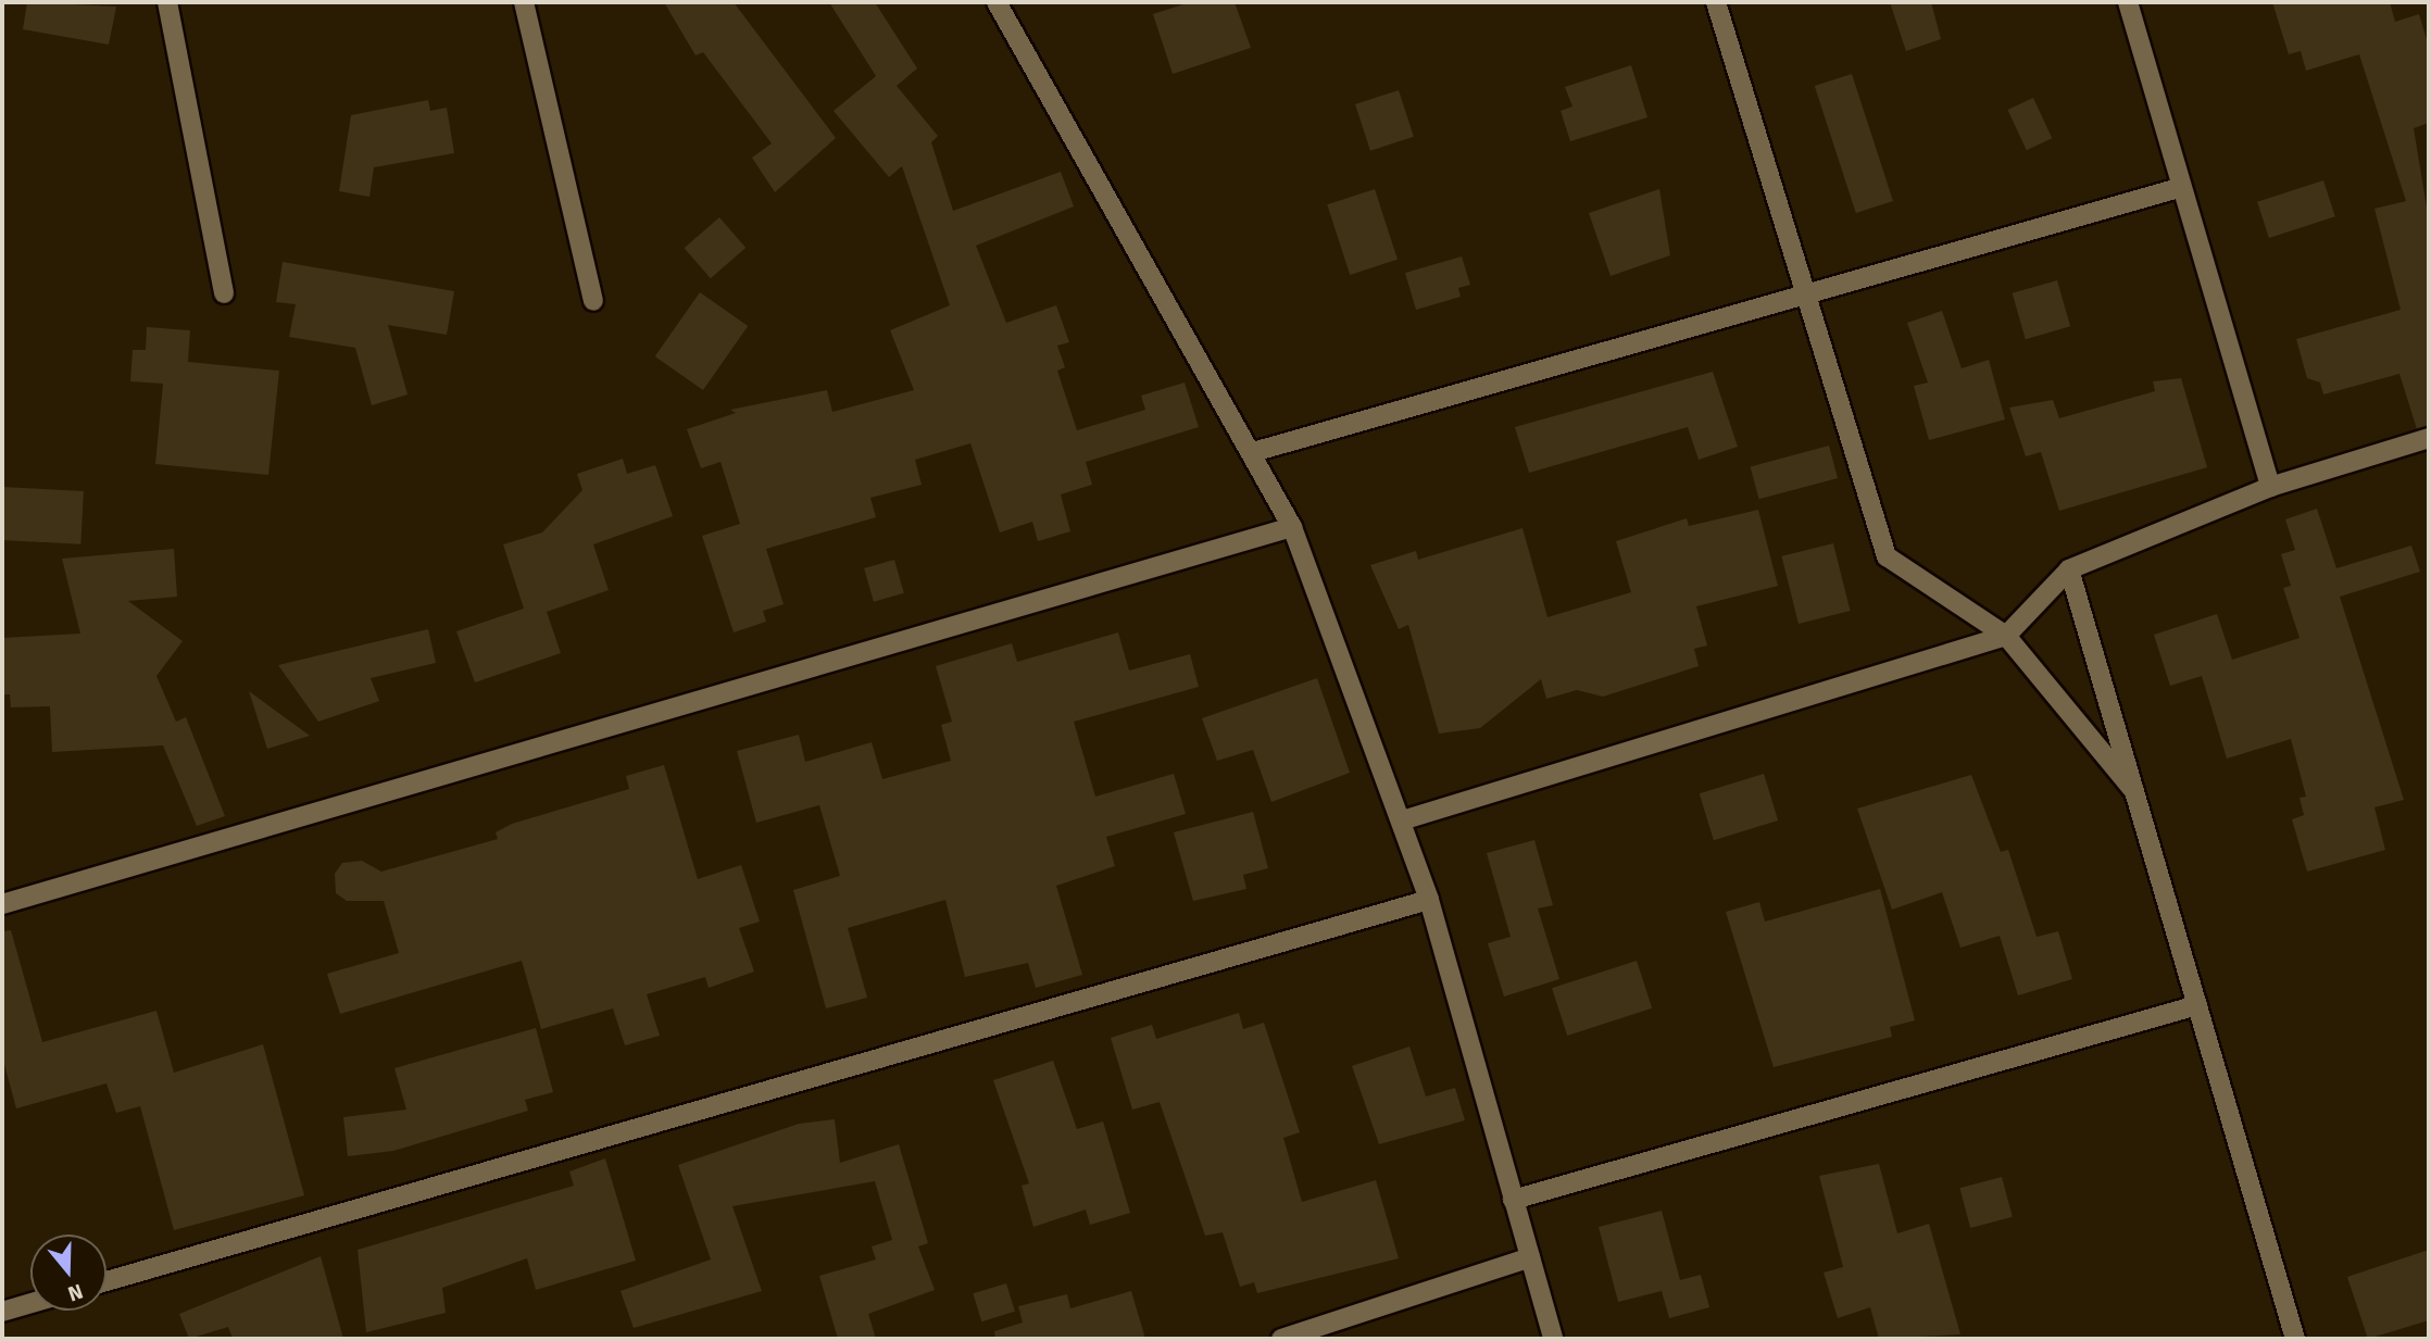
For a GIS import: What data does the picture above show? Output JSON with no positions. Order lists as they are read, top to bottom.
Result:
{
  "north": "bottom"
}
